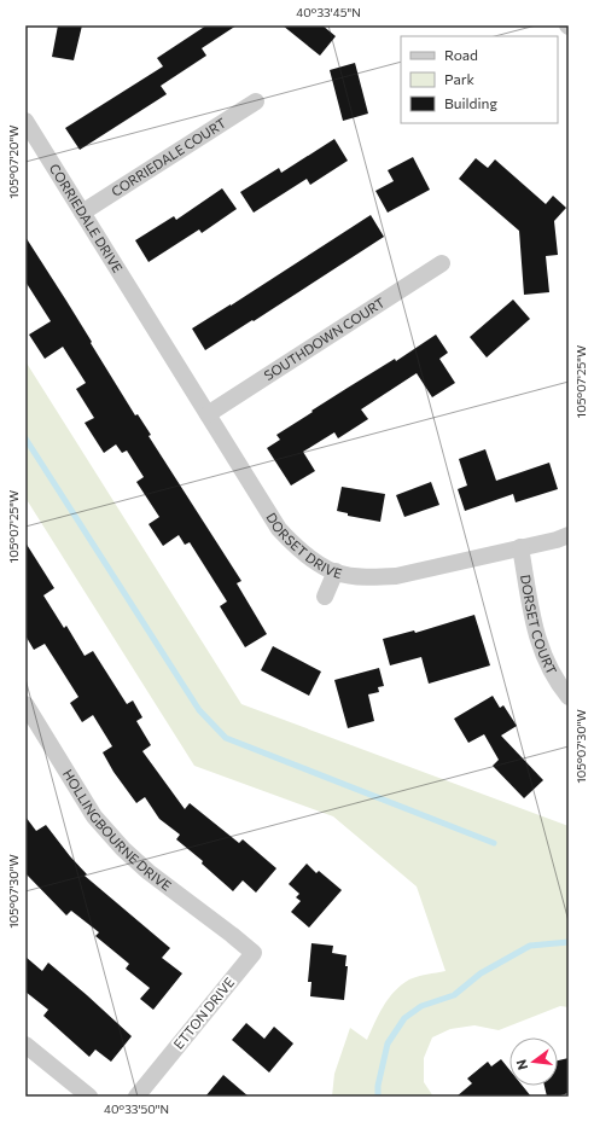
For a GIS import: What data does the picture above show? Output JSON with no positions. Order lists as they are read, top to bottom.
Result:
{
  "streets": {
    "street": [
      "CORRIEDALE COURT",
      "CORRIEDALE DRIVE",
      "SOUTHDOWN COURT",
      "DORSET DRIVE",
      "DORSET COURT",
      "HOLLINGBOURNE DRIVE",
      "ETTON DRIVE"
    ]
  },
  "crossings": [
    ["CORRIEDALE COURT", "CORRIEDALE DRIVE"],
    ["CORRIEDALE DRIVE", "DORSET DRIVE"],
    ["SOUTHDOWN COURT", "DORSET DRIVE"],
    ["DORSET DRIVE", "DORSET COURT"],
    ["HOLLINGBOURNE DRIVE", "ETTON DRIVE"]
  ],
  "legend": ["Road", "Park", "Building"],
  "north": "left",
  "coordinates": [
    "40°33'45\"N",
    "105°07'20\"W",
    "105°07'25\"W",
    "105°07'30\"W",
    "40°33'50\"N"
  ]
}
